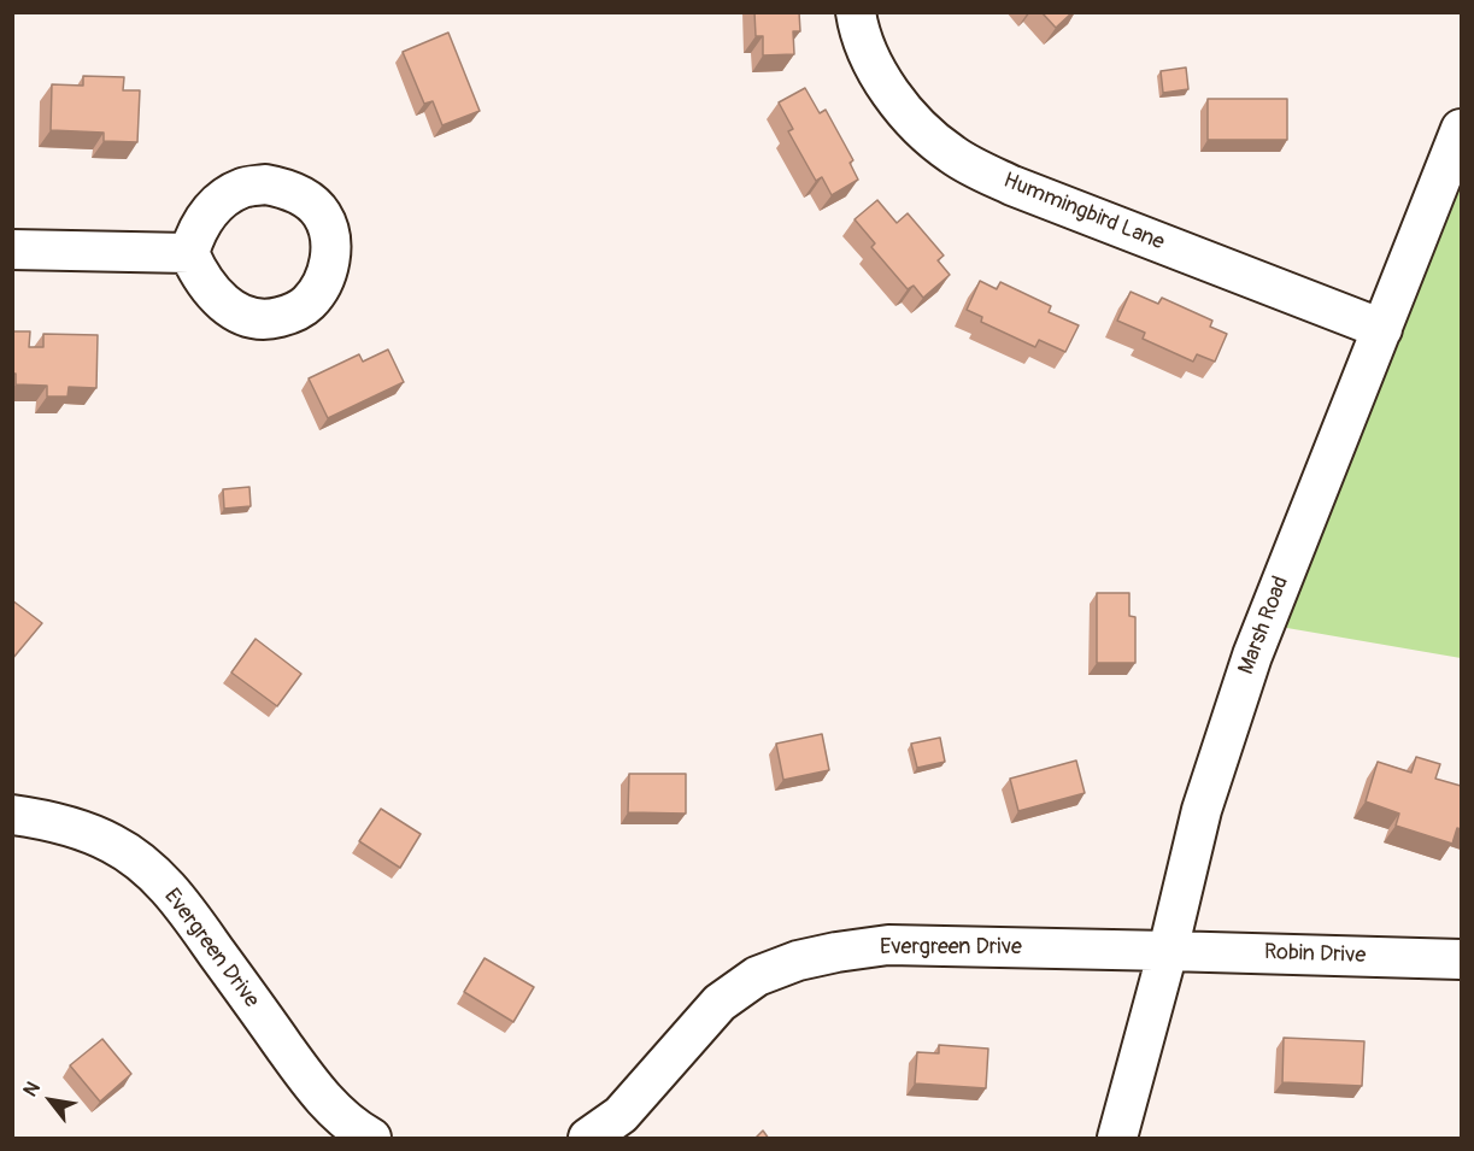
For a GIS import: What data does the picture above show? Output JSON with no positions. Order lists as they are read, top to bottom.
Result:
{
  "streets": {
    "street": [
      "Hummingbird Lane",
      "Marsh Road",
      "Evergreen Drive",
      "Robin Drive"
    ]
  },
  "crossings": [
    ["Hummingbird Lane", "Marsh Road"],
    ["Marsh Road", "Evergreen Drive"],
    ["Marsh Road", "Robin Drive"],
    ["Evergreen Drive", "Robin Drive"]
  ],
  "north": "top left"
}
